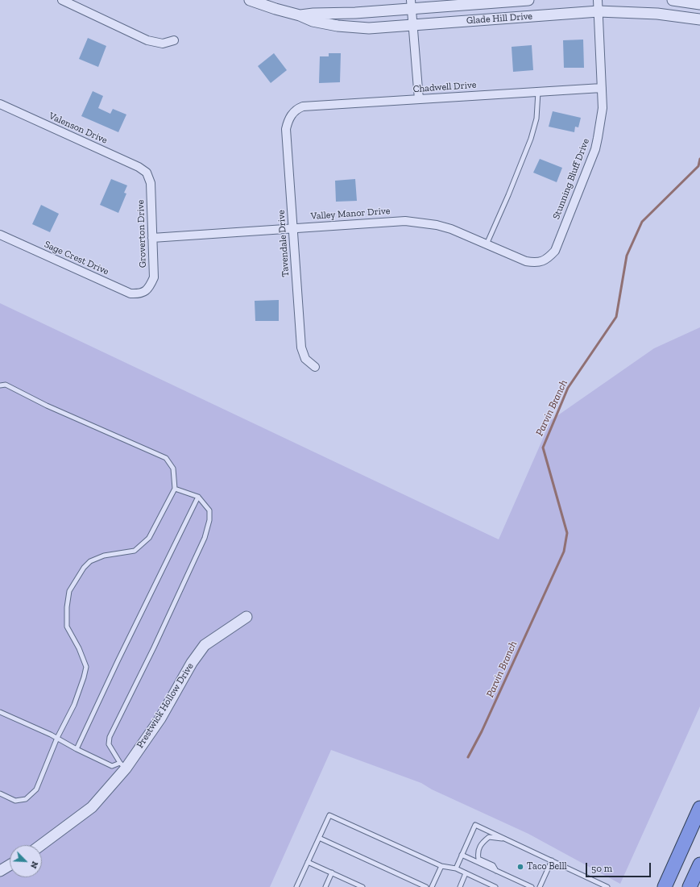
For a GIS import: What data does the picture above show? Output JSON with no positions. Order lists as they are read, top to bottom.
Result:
{
  "streets": {
    "street": [
      "Glade Hill Drive",
      "Chadwell Drive",
      "Valenson Drive",
      "Stunning Bluff Drive",
      "Valley Manor Drive",
      "Groverton Drive",
      "Tavendale Drive",
      "Sage Crest Drive",
      "Prestwick Hollow Drive"
    ]
  },
  "crossings": [
    ["Glade Hill Drive", "Stunning Bluff Drive"],
    ["Chadwell Drive", "Stunning Bluff Drive"],
    ["Chadwell Drive", "Tavendale Drive"],
    ["Valenson Drive", "Groverton Drive"],
    ["Stunning Bluff Drive", "Valley Manor Drive"],
    ["Valley Manor Drive", "Groverton Drive"],
    ["Valley Manor Drive", "Tavendale Drive"],
    ["Groverton Drive", "Sage Crest Drive"]
  ],
  "water": ["Parvin Branch"],
  "places": ["Taco Belll"],
  "scale_bar": "50 m",
  "north": "bottom right"
}
